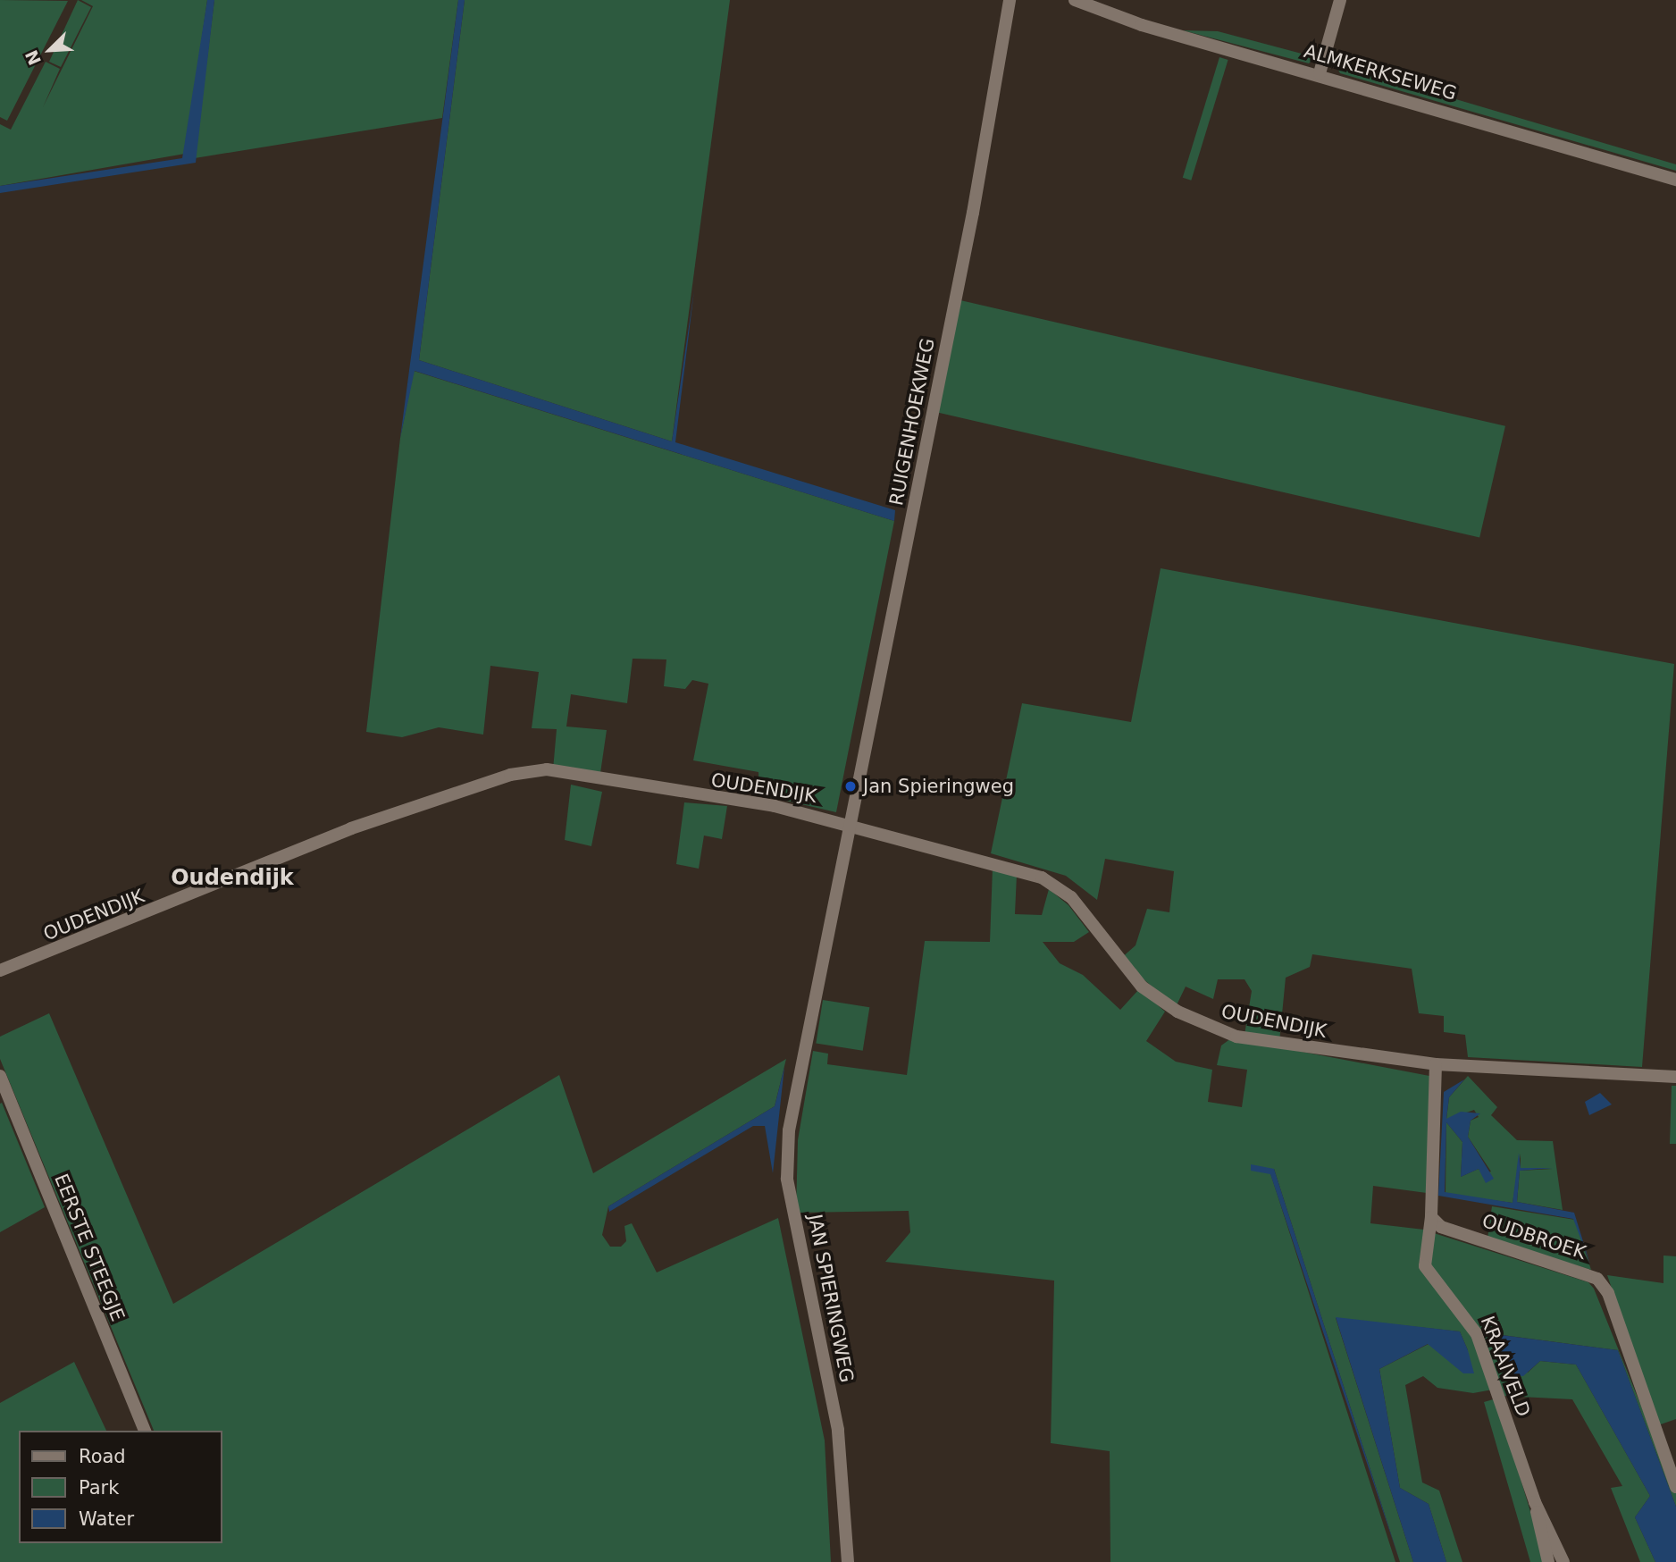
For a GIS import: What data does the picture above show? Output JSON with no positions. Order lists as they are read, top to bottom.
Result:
{
  "streets": {
    "street": [
      "ALMKERKSEWEG",
      "RUIGENHOEKWEG",
      "OUDENDIJK",
      "OUDBROEK",
      "EERSTE STEEGJE",
      "JAN SPIERINGWEG",
      "KRAAIVELD"
    ]
  },
  "crossings": [
    ["RUIGENHOEKWEG", "OUDENDIJK"],
    ["RUIGENHOEKWEG", "JAN SPIERINGWEG"],
    ["OUDENDIJK", "JAN SPIERINGWEG"],
    ["OUDBROEK", "KRAAIVELD"]
  ],
  "districts": ["Oudendijk"],
  "places": ["Jan Spieringweg"],
  "legend": ["Road", "Park", "Water"],
  "north": "bottom left"
}
